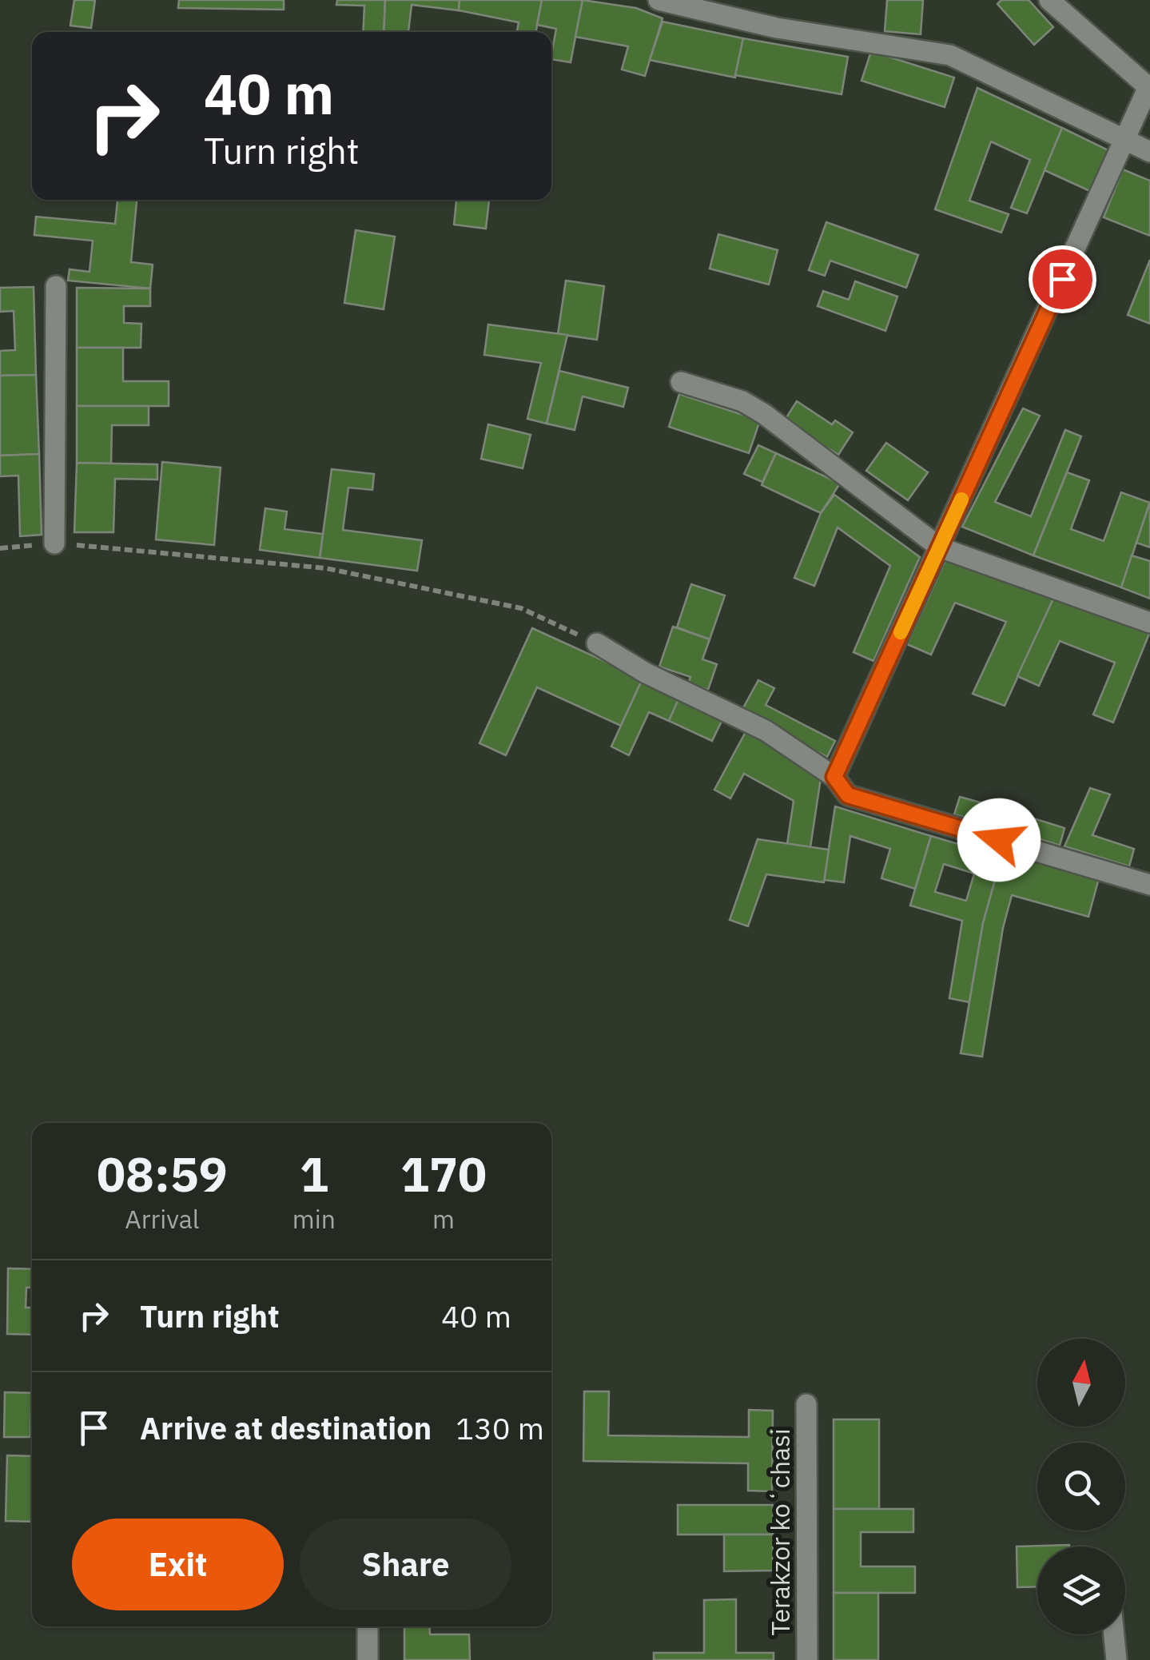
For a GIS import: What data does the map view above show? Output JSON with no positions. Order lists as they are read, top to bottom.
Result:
{
  "streets": {
    "street": ["Terakzor koʻchasi"]
  },
  "north": "top",
  "page": {
    "turn": ["40 m", "Turn right"],
    "eta": [
      "08:59",
      "Arrival",
      "1",
      "min",
      "170",
      "m"
    ],
    "list": [
      {
        "name": "Turn right",
        "value": "40 m"
      },
      {
        "name": "Arrive at destination",
        "value": "130 m"
      }
    ],
    "buttons": ["Exit", "Share"]
  }
}
